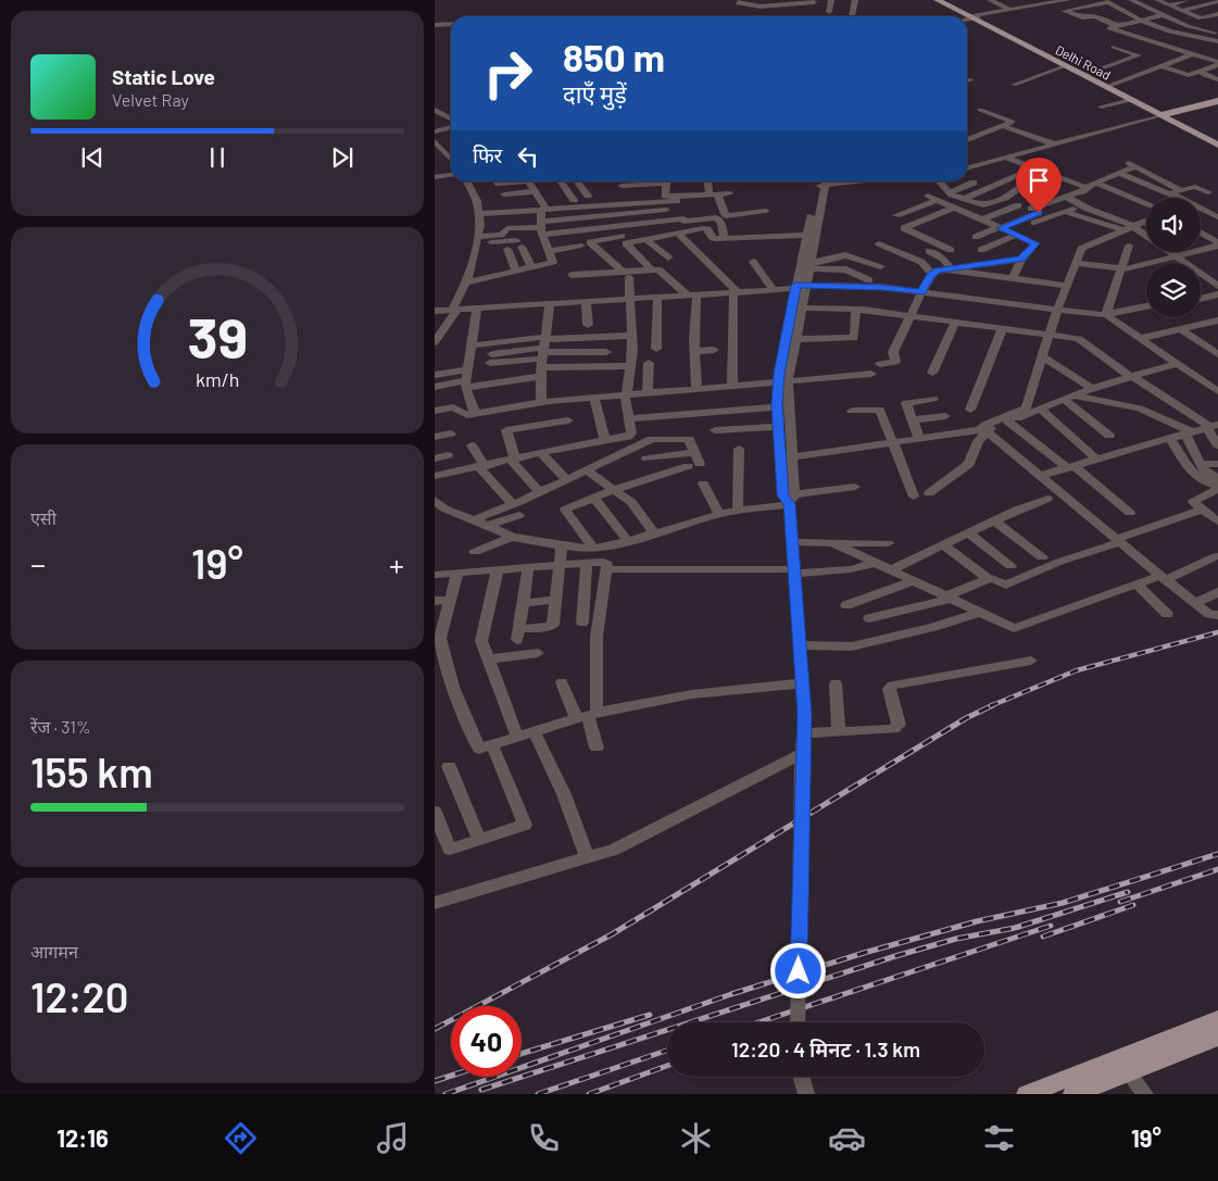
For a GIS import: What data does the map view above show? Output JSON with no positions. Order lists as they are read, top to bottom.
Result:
{
  "streets": {
    "main road": ["Delhi Road"]
  },
  "page": {
    "turn": ["850 m", "दाएँ मुड़ें"],
    "song": ["Static Love", "Velvet Ray"],
    "then": "फिर",
    "tile": [
      "एसी",
      ["रेंज · 31%", "155 km"],
      ["आगमन", "12:20"]
    ],
    "heat": ["−", "19°", "+"],
    "limit": "40",
    "trip": "12:20 · 4 मिनट · 1.3 km",
    "tabs": ["12:16", "19°"],
    "gauge": ["39", "km/h"]
  }
}
